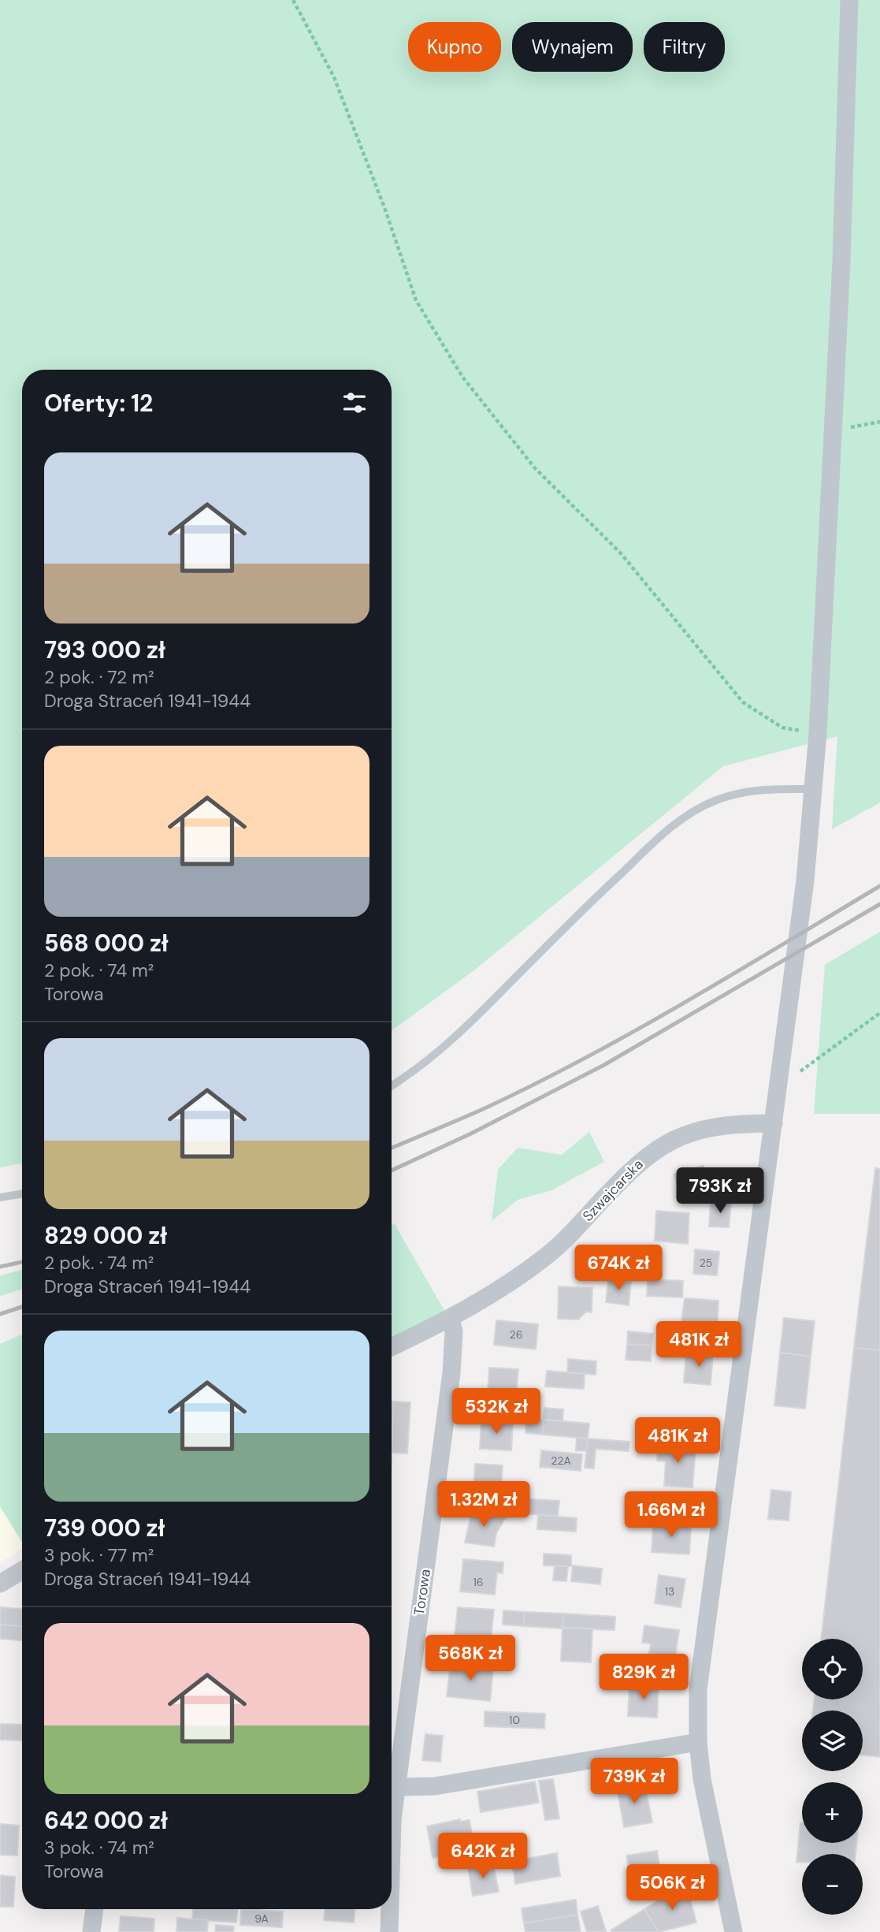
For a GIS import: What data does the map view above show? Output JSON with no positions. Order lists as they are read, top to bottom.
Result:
{
  "streets": {
    "street": ["Szwajcarska", "Torowa"]
  },
  "crossings": [
    ["Szwajcarska", "Torowa"]
  ],
  "house_numbers": [
    "25",
    "26",
    "22A",
    "16",
    "13",
    "10",
    "9A"
  ],
  "page": {
    "chip": ["Kupno", "Wynajem", "Filtry"],
    "heading": "Oferty: 12",
    "list": [
      {
        "name": "793 000 zł",
        "note": "2 pok. · 72 m² · Droga Straceń 1941-1944"
      },
      {
        "name": "568 000 zł",
        "note": "2 pok. · 74 m² · Torowa"
      },
      {
        "name": "829 000 zł",
        "note": "2 pok. · 74 m² · Droga Straceń 1941-1944"
      },
      {
        "name": "739 000 zł",
        "note": "3 pok. · 77 m² · Droga Straceń 1941-1944"
      },
      {
        "name": "642 000 zł",
        "note": "3 pok. · 74 m² · Torowa"
      }
    ],
    "price": [
      "793K zł",
      "674K zł",
      "481K zł",
      "532K zł",
      "481K zł",
      "1.32M zł",
      "1.66M zł",
      "568K zł",
      "829K zł",
      "739K zł",
      "642K zł",
      "506K zł"
    ],
    "map_buttons": ["+", "−"]
  }
}
